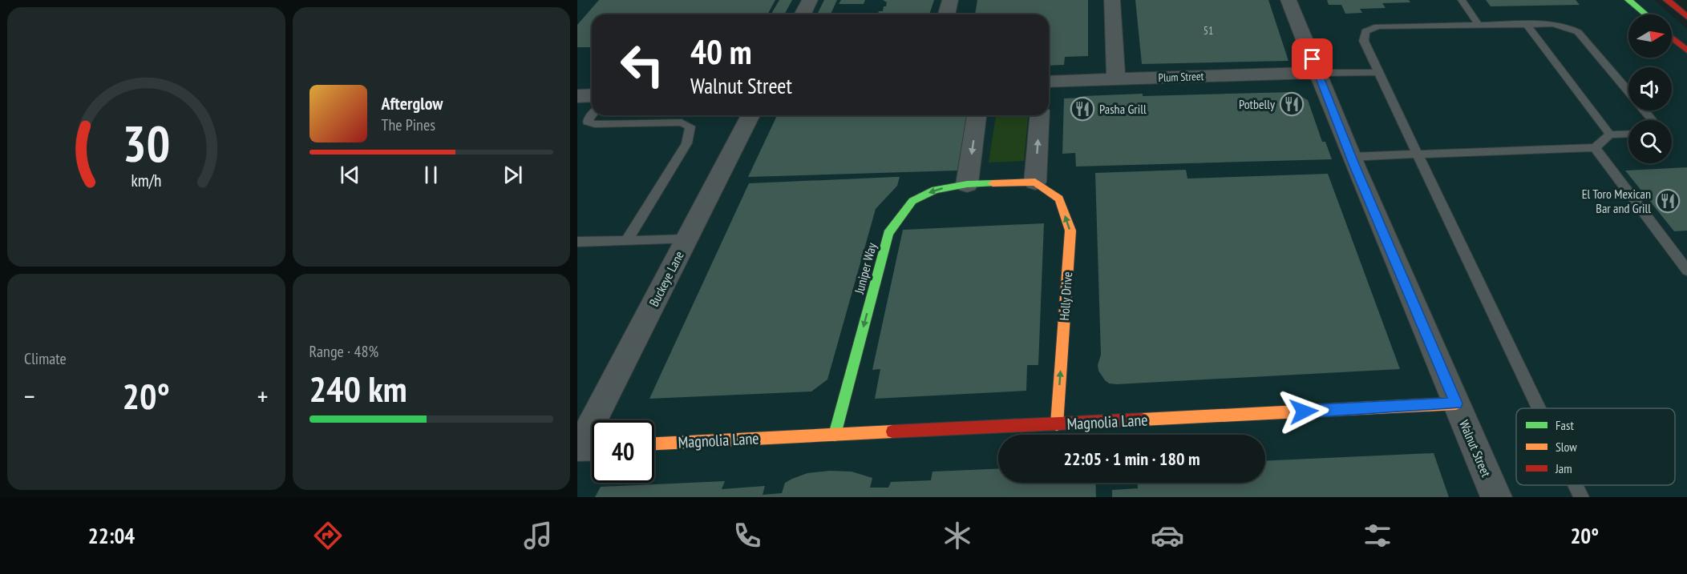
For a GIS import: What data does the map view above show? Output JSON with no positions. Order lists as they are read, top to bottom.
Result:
{
  "streets": {
    "street": [
      "Plum Street",
      "Juniper Way",
      "Buckeye Lane",
      "Holly Drive",
      "Magnolia Lane",
      "Walnut Street"
    ]
  },
  "crossings": [
    ["Plum Street", "Walnut Street"],
    ["Juniper Way", "Holly Drive"],
    ["Juniper Way", "Magnolia Lane"],
    ["Holly Drive", "Magnolia Lane"],
    ["Magnolia Lane", "Walnut Street"]
  ],
  "one_way": ["Juniper Way", "Holly Drive"],
  "places": {
    "restaurant": ["Potbelly", "Pasha Grill", "El Toro Mexican Bar and Grill"]
  },
  "house_numbers": ["51"],
  "legend": ["Fast", "Slow", "Jam"],
  "north": "right",
  "page": {
    "turn": ["40 m", "Walnut Street"],
    "song": ["Afterglow", "The Pines"],
    "tile": [
      "Climate",
      ["Range · 48%", "240 km"]
    ],
    "heat": ["−", "20°", "+"],
    "limit": "40",
    "trip": "22:05 · 1 min · 180 m",
    "tabs": ["22:04", "20°"],
    "gauge": ["30", "km/h"]
  }
}
